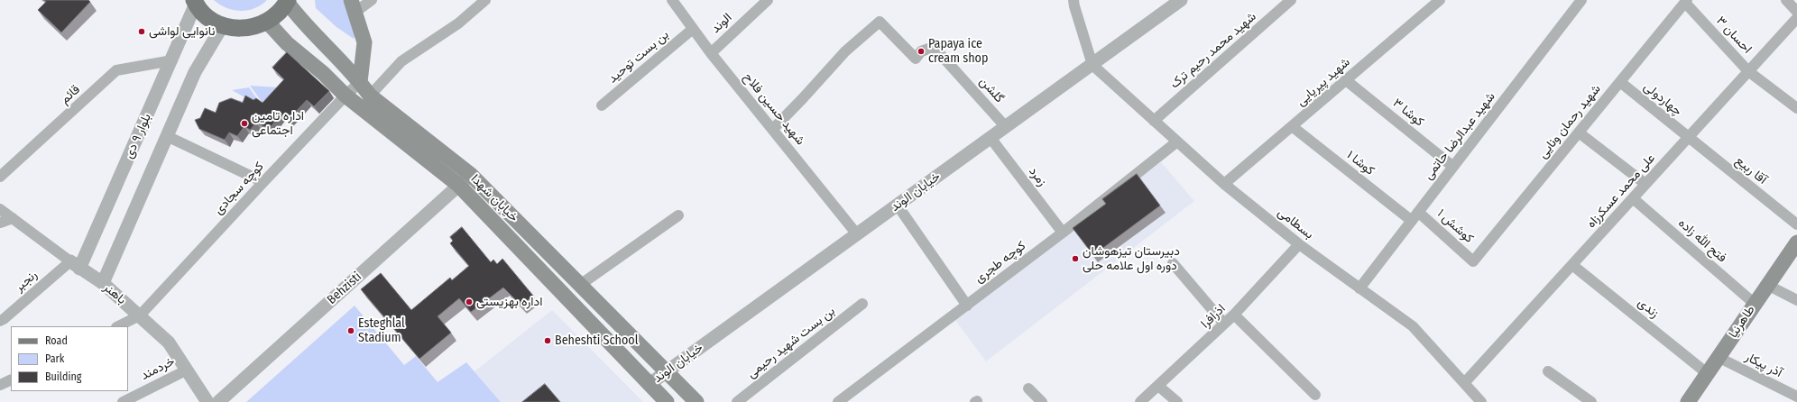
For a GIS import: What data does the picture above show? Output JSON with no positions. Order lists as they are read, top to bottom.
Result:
{
  "streets": {
    "main road": ["خیابان شهدا", "طاهرنیا"],
    "street": [
      "الوند",
      "احسان ۳",
      "شهید محمد رحیم ترک",
      "بن بست توحید",
      "شهید پیریایی",
      "گلشن",
      "قائم",
      "چهاردولی",
      "شهید حسین فلاح",
      "کوشا ۳",
      "شهید رحمان ونایی",
      "بلوار ۹ دی",
      "شهید عبدالرضا حاتمی",
      "کوشا ۱",
      "آقا ربیع",
      "زمرد",
      "کوچه سجادی",
      "علی محمد عسکرزاه",
      "خیابان الوند",
      "بسطامی",
      "کوشش ۱",
      "فتح الله زاده",
      "کوچه طجری",
      "رنجبر",
      "Behzisti",
      "باهنر",
      "زندی",
      "اذرافرا",
      "بن بست شهید رحیمی",
      "آذر پیکار",
      "خردمند"
    ]
  },
  "crossings": [
    ["الوند", "شهید حسین فلاح"],
    ["احسان ۳", "شهید رحمان ونایی"],
    ["احسان ۳", "علی محمد عسکرزاه"],
    ["شهید محمد رحیم ترک", "بسطامی"],
    ["بن بست توحید", "شهید حسین فلاح"],
    ["شهید پیریایی", "کوشا ۳"],
    ["شهید پیریایی", "کوشا ۱"],
    ["شهید پیریایی", "بسطامی"],
    ["گلشن", "شهید حسین فلاح"],
    ["گلشن", "خیابان الوند"],
    ["قائم", "بلوار ۹ دی"],
    ["چهاردولی", "شهید رحمان ونایی"],
    ["چهاردولی", "آقا ربیع"],
    ["چهاردولی", "علی محمد عسکرزاه"],
    ["شهید حسین فلاح", "خیابان الوند"],
    ["کوشا ۳", "شهید عبدالرضا حاتمی"],
    ["شهید رحمان ونایی", "کوشش ۱"],
    ["بلوار ۹ دی", "رنجبر"],
    ["بلوار ۹ دی", "باهنر"],
    ["شهید عبدالرضا حاتمی", "کوشا ۱"],
    ["شهید عبدالرضا حاتمی", "بسطامی"],
    ["شهید عبدالرضا حاتمی", "کوشش ۱"],
    ["آقا ربیع", "علی محمد عسکرزاه"],
    ["زمرد", "خیابان الوند"],
    ["زمرد", "کوچه طجری"],
    ["کوچه سجادی", "خیابان شهدا"],
    ["کوچه سجادی", "باهنر"],
    ["علی محمد عسکرزاه", "بسطامی"],
    ["علی محمد عسکرزاه", "فتح الله زاده"],
    ["علی محمد عسکرزاه", "زندی"],
    ["خیابان الوند", "خیابان شهدا"],
    ["خیابان الوند", "بسطامی"],
    ["خیابان شهدا", "Behzisti"],
    ["بسطامی", "کوچه طجری"],
    ["بسطامی", "اذرافرا"],
    ["فتح الله زاده", "طاهرنیا"],
    ["رنجبر", "باهنر"],
    ["باهنر", "خردمند"],
    ["زندی", "طاهرنیا"],
    ["طاهرنیا", "آذر پیکار"]
  ],
  "places": [
    "نانوایی لواشی",
    "Papaya ice cream shop",
    "اداره تامین اجتماعی",
    "دبیرستان تیزهوشان دوره اول علامه حلی",
    "اداره بهزیستی",
    "Esteghlal Stadium",
    "Beheshti School"
  ],
  "legend": ["Road", "Park", "Building"]
}
